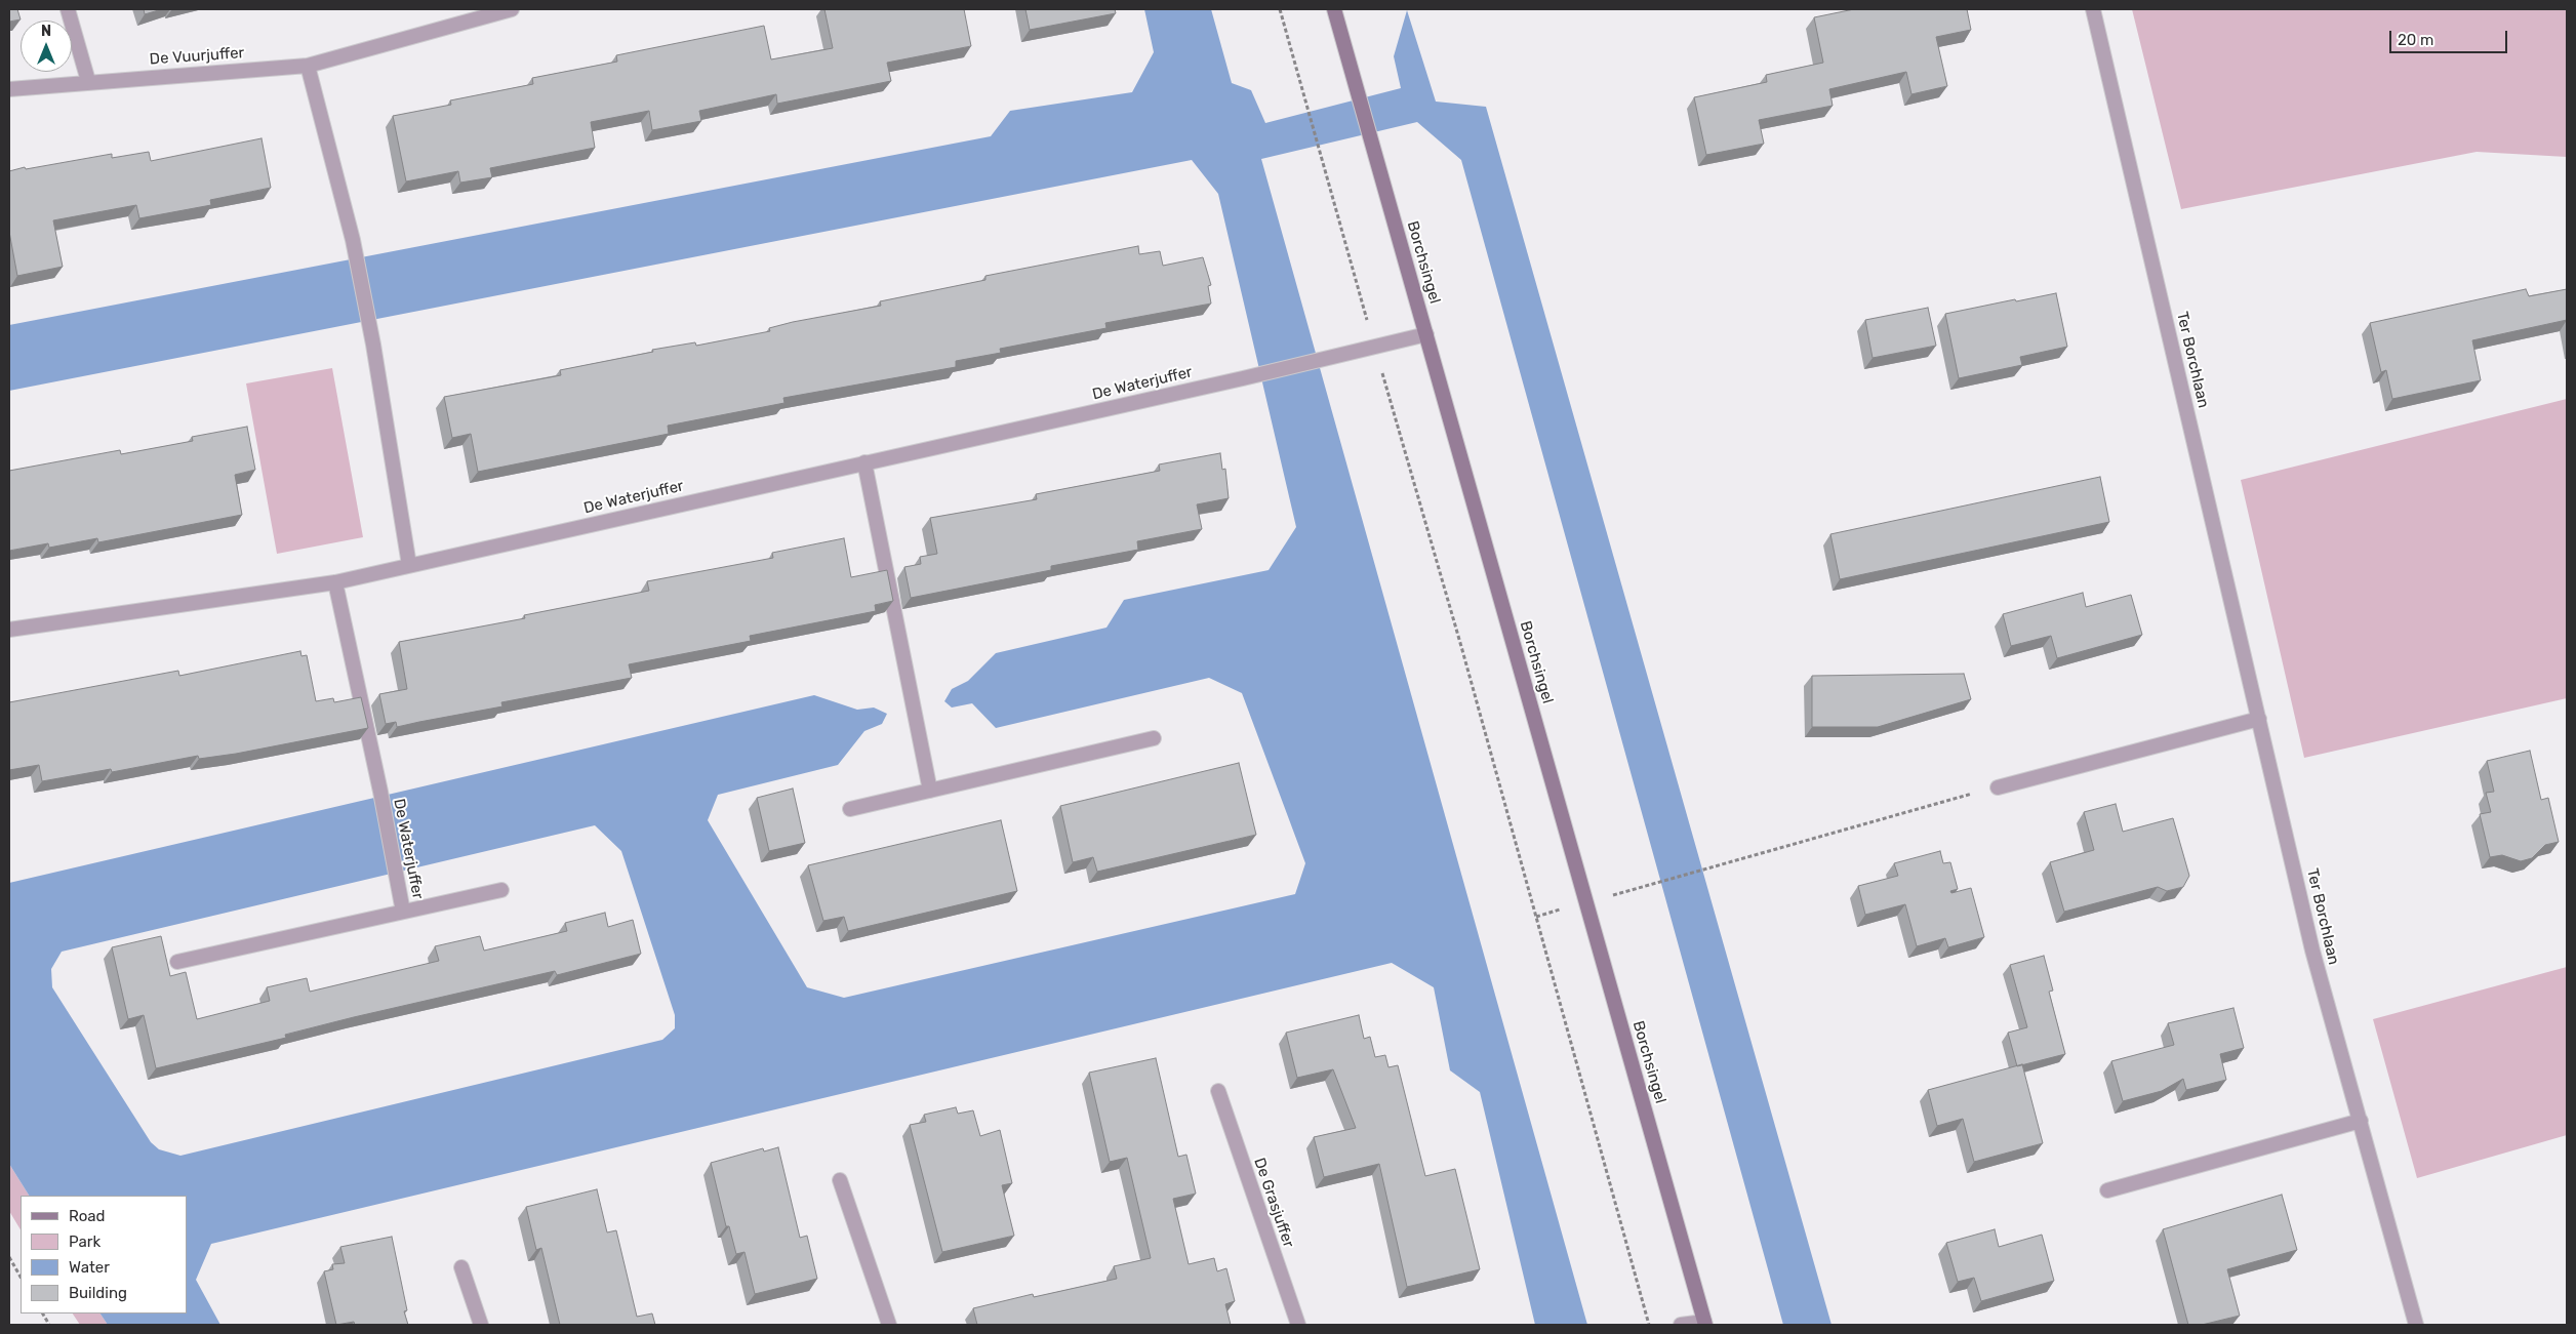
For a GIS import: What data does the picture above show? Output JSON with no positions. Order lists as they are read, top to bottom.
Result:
{
  "streets": {
    "main road": ["Borchsingel"],
    "street": [
      "De Vuurjuffer",
      "Ter Borchlaan",
      "De Waterjuffer",
      "De Grasjuffer"
    ]
  },
  "crossings": [
    ["Borchsingel", "De Waterjuffer"]
  ],
  "legend": [
    "Road",
    "Park",
    "Water",
    "Building"
  ],
  "scale_bar": "20 m",
  "north": "top"
}
